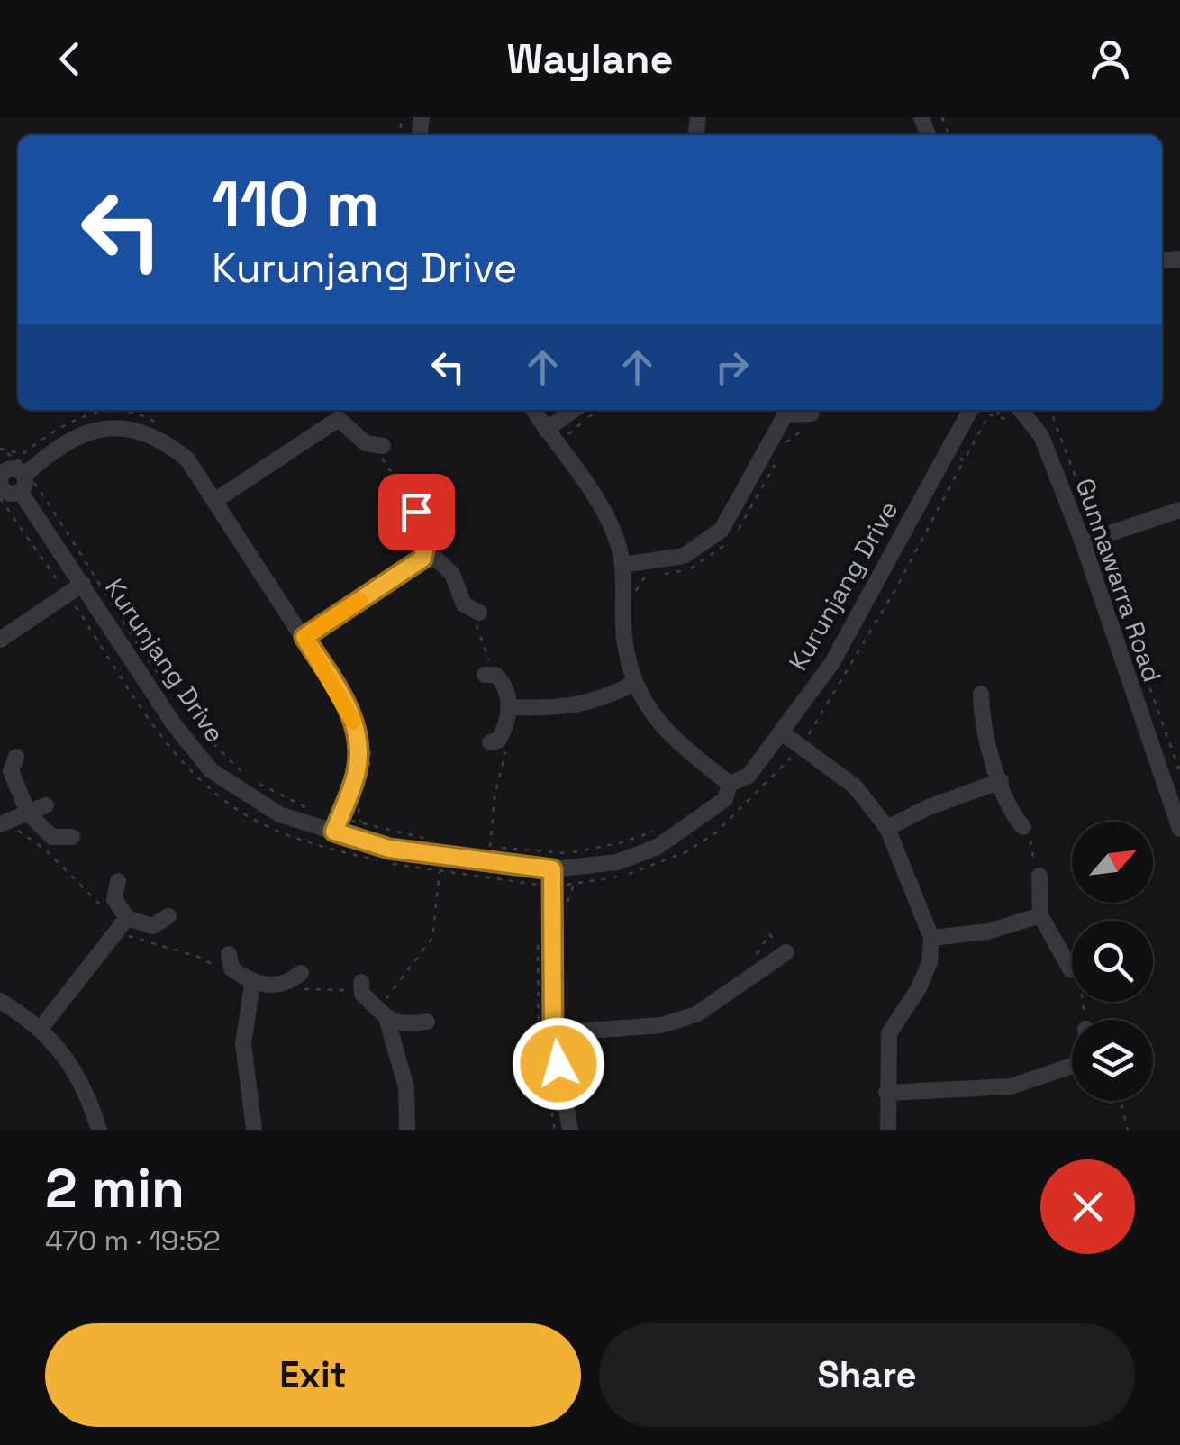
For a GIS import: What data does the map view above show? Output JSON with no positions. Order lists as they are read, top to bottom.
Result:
{
  "streets": {
    "street": ["Gunnawarra Road", "Kurunjang Drive"]
  },
  "north": "top right",
  "page": {
    "header": "Waylane",
    "turn": ["110 m", "Kurunjang Drive"],
    "heading": ["2 min", "470 m · 19:52"],
    "buttons": ["Exit", "Share"]
  }
}
